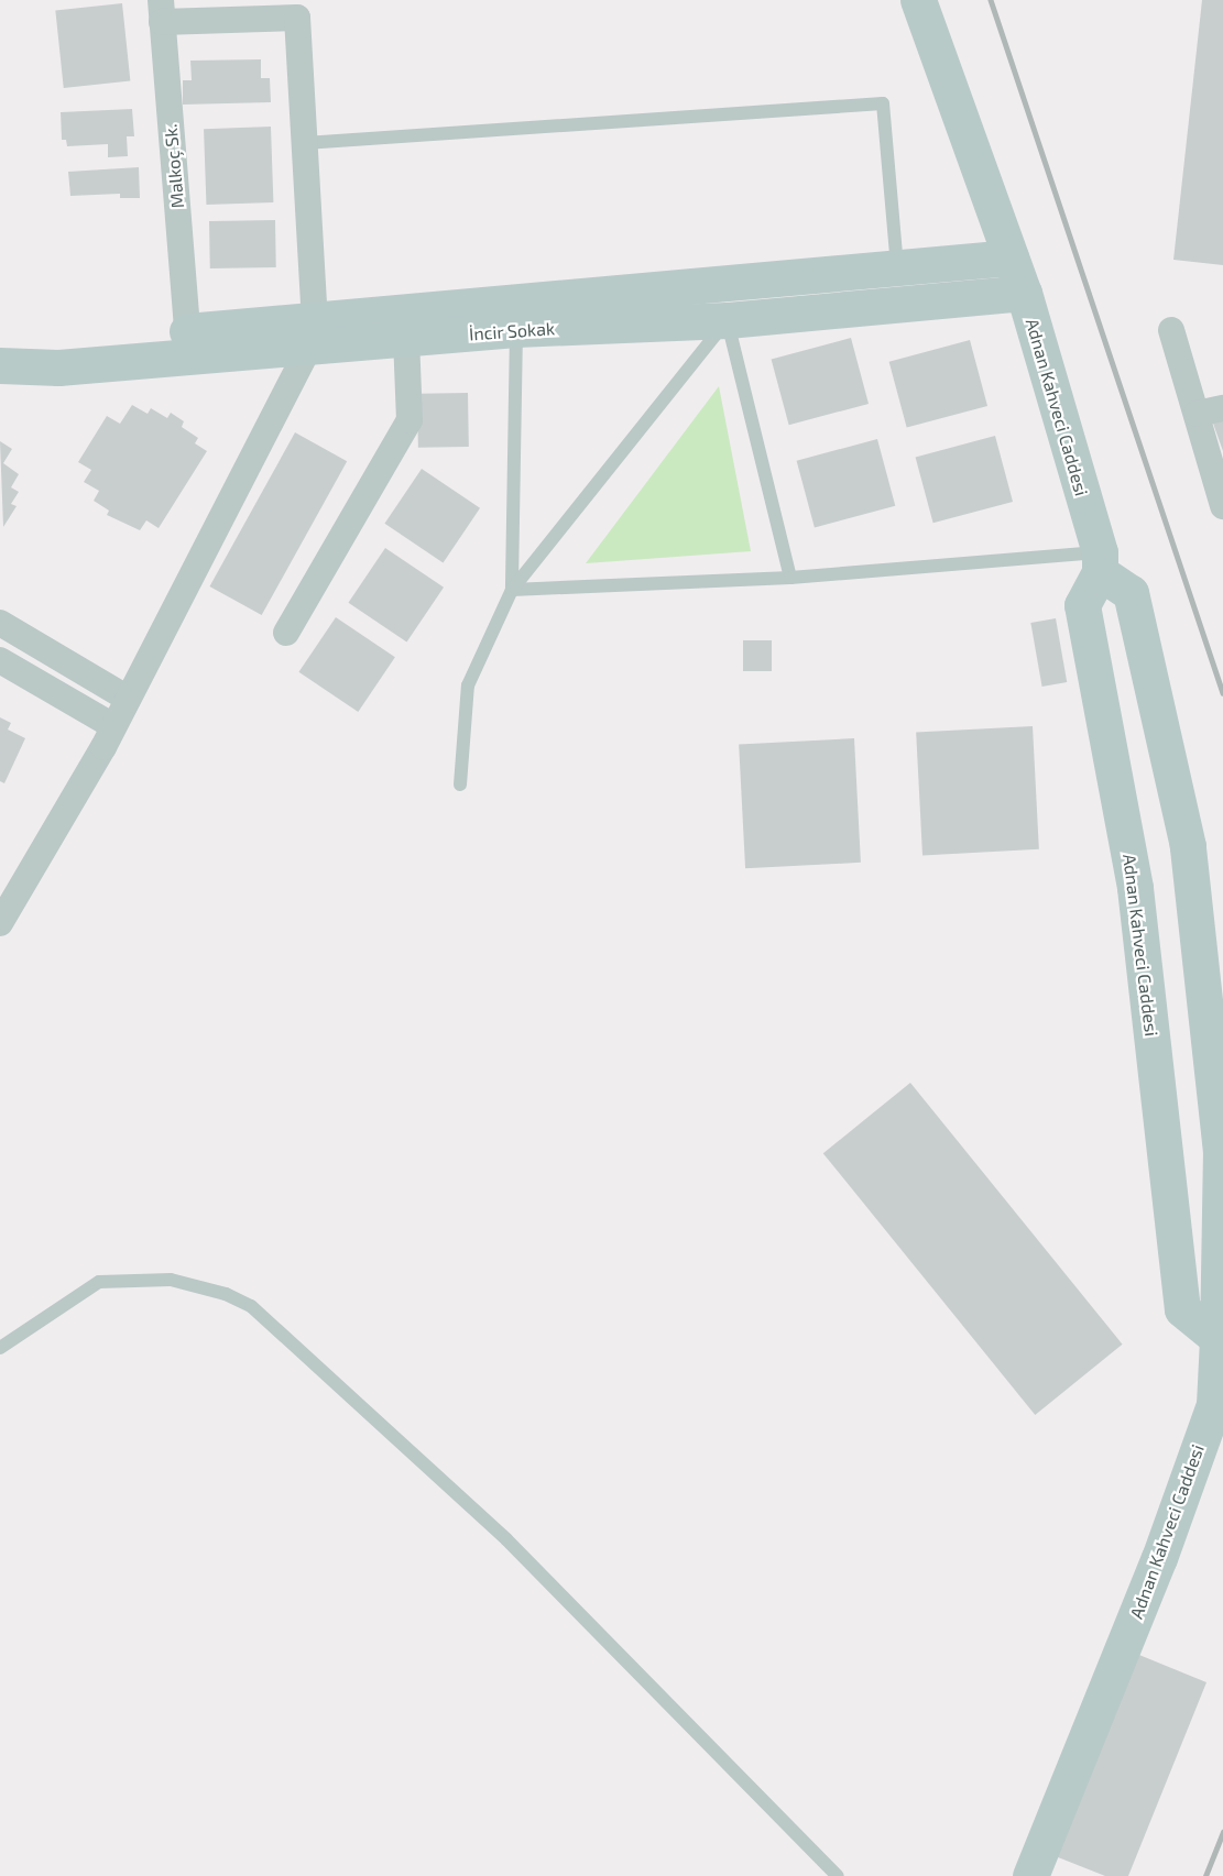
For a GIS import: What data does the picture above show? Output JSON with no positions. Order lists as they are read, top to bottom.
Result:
{
  "streets": {
    "main road": ["İncir Sokak", "Adnan Kahveci Caddesi"],
    "street": ["Malkoç Sk."]
  },
  "crossings": [
    ["Malkoç Sk.", "İncir Sokak"],
    ["İncir Sokak", "Adnan Kahveci Caddesi"]
  ]
}
